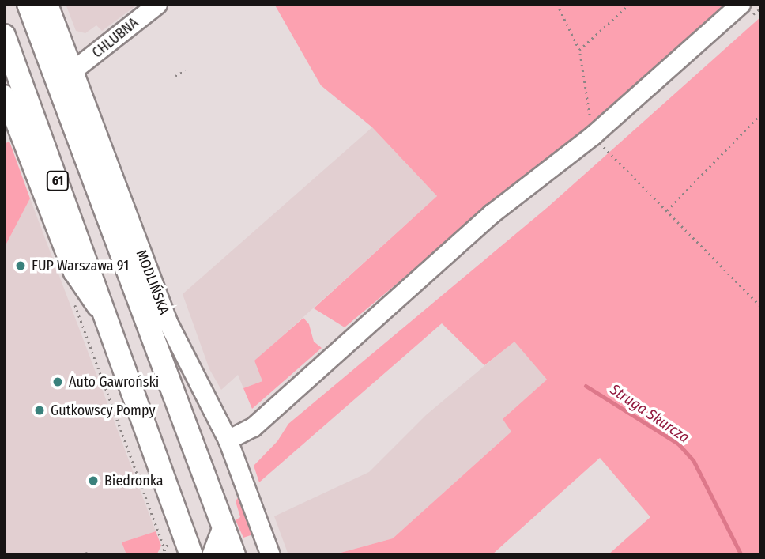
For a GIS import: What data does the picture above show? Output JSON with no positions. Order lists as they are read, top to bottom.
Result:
{
  "streets": {
    "main road": ["61", "MODLIŃSKA"],
    "street": ["CHLUBNA"]
  },
  "crossings": [
    ["CHLUBNA", "MODLIŃSKA"]
  ],
  "water": ["Struga Skurcza"],
  "places": [
    "FUP Warszawa 91",
    "Auto Gawroński",
    "Gutkowscy Pompy",
    "Biedronka"
  ]
}
